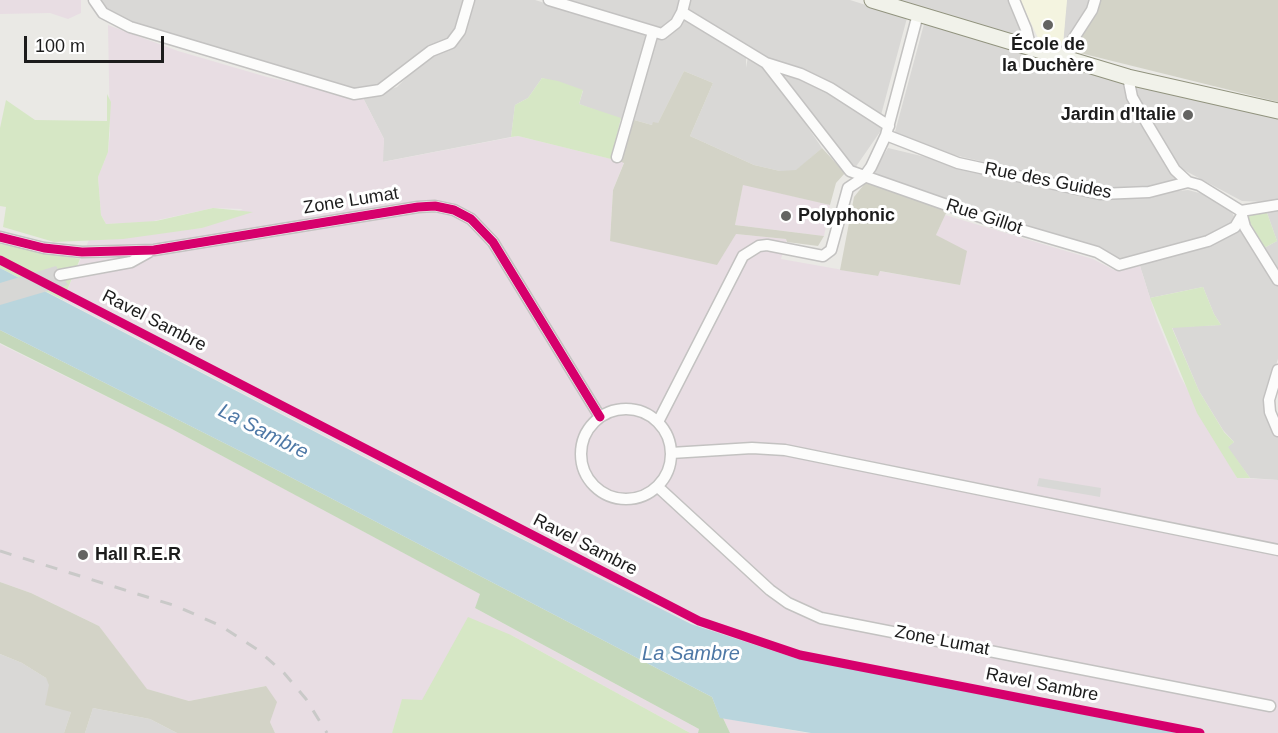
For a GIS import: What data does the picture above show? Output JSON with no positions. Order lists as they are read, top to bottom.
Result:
{
  "streets": {
    "street": ["Rue des Guides", "Zone Lumat", "Rue Gillot"],
    "cycle path": ["Ravel Sambre"]
  },
  "crossings": [
    ["Rue des Guides", "Rue Gillot"]
  ],
  "water": ["La Sambre"],
  "places": [
    "École de la Duchère",
    "Jardin d'Italie",
    "Polyphonic",
    "Hall R.E.R"
  ],
  "scale_bar": "100 m"
}
